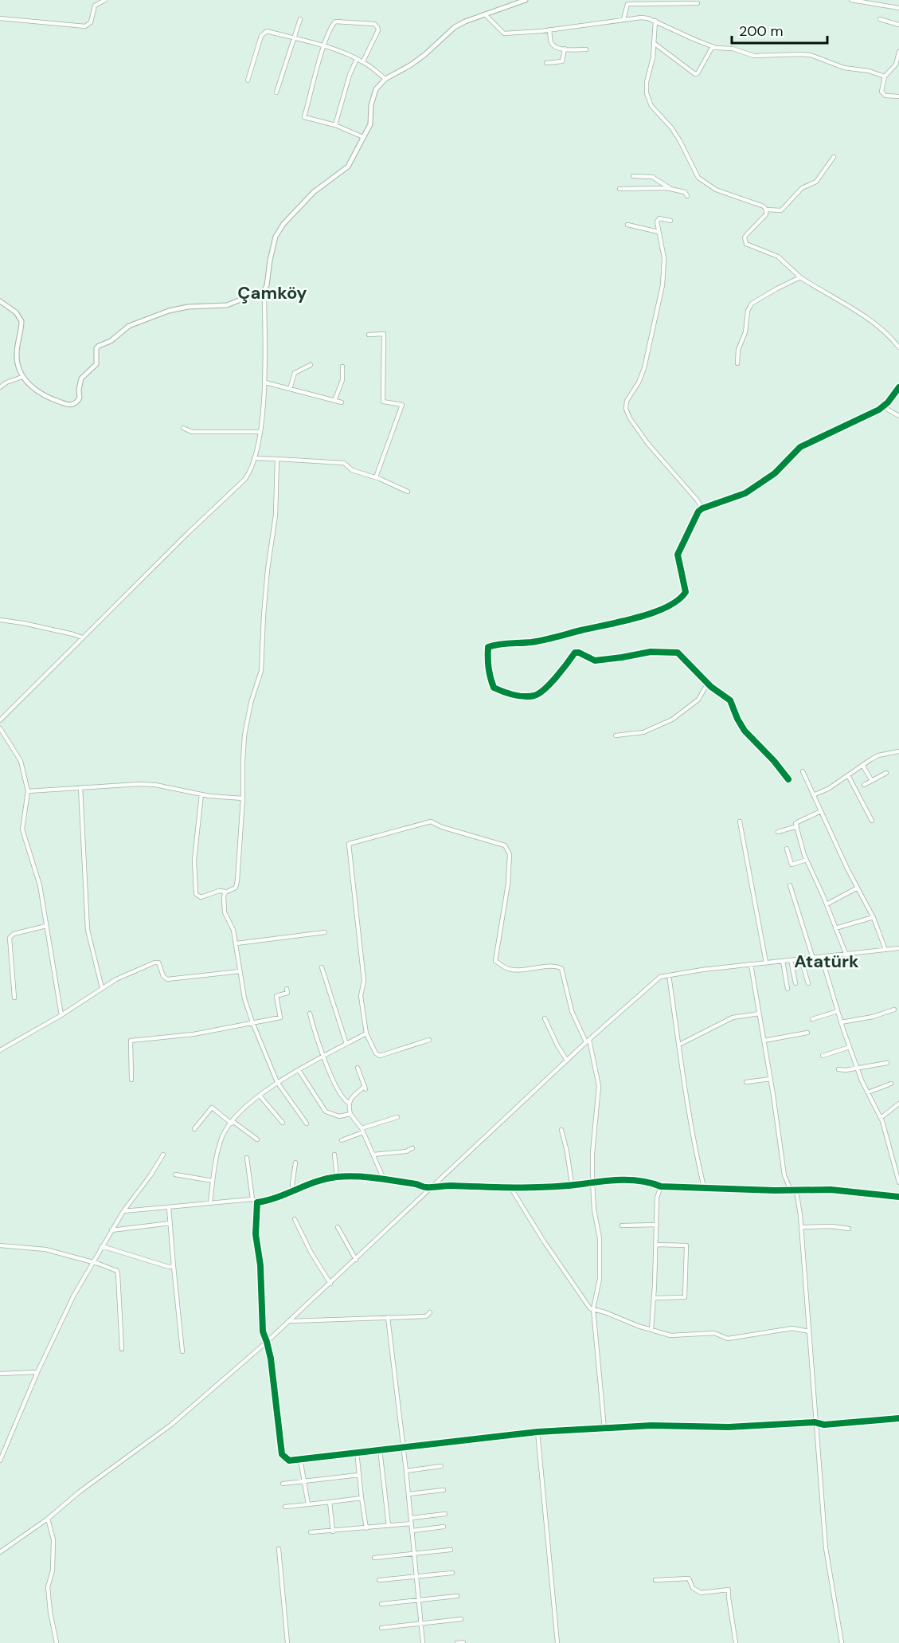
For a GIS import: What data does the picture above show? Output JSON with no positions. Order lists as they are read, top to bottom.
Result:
{
  "districts": ["Çamköy", "Atatürk"],
  "scale_bar": "200 m"
}
